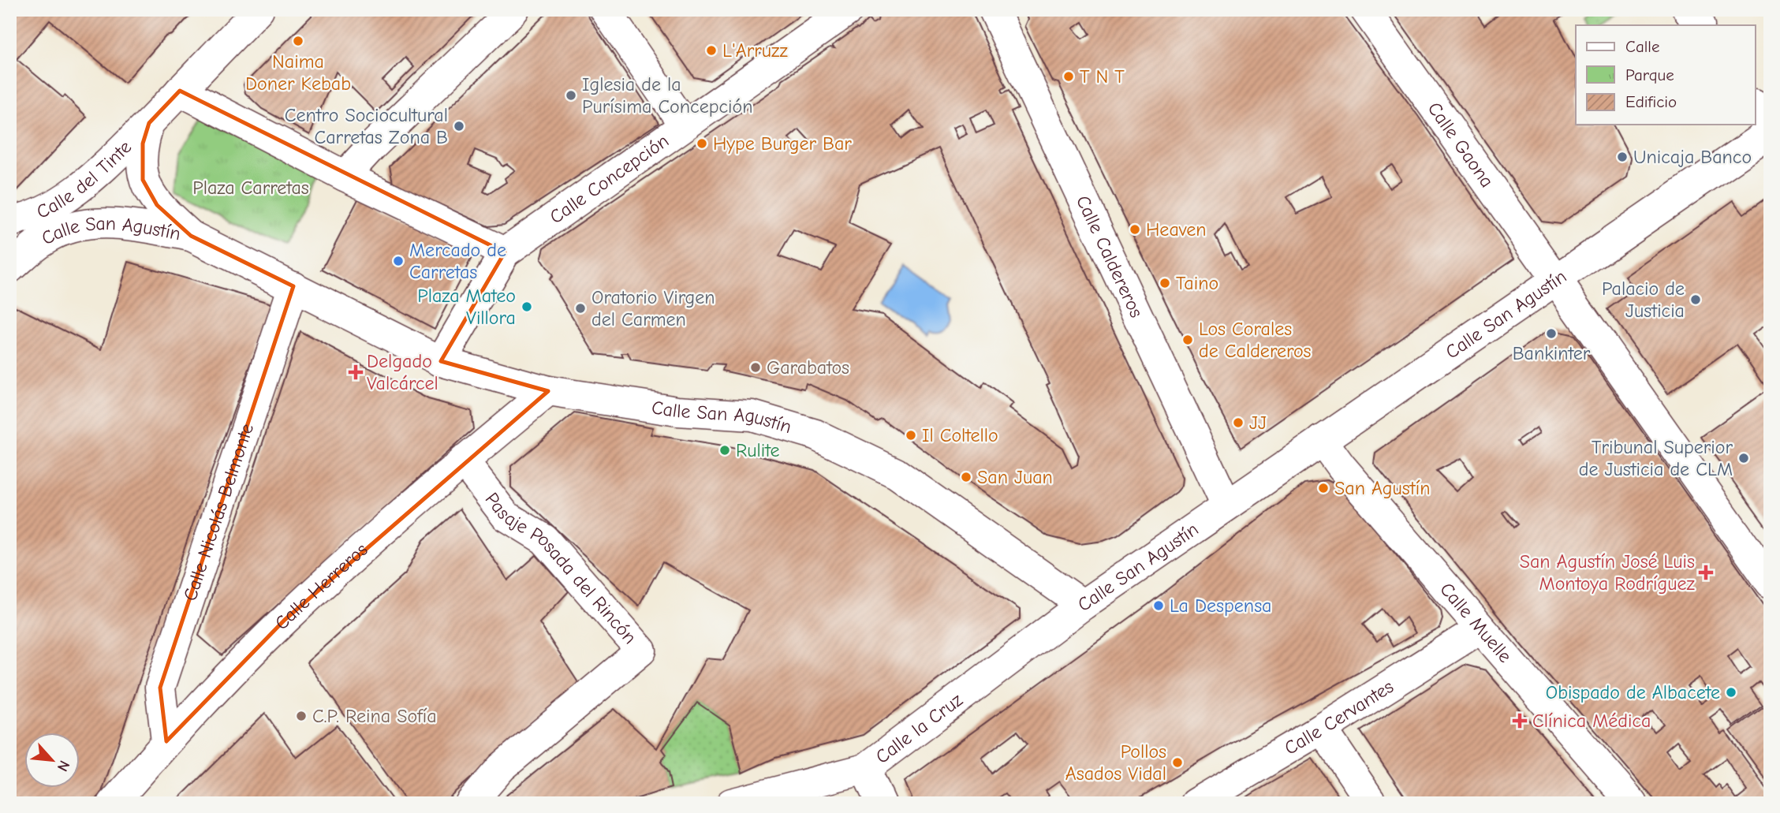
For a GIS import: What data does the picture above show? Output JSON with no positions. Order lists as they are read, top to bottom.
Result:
{
  "streets": {
    "street": [
      "Calle Gaona",
      "Calle del Tinte",
      "Calle Concepción",
      "Calle San Agustín",
      "Calle Caldereros",
      "Calle Nicolás Belmonte",
      "Pasaje Posada del Rincón",
      "Calle Herreros",
      "Calle Muelle",
      "Calle Cervantes",
      "Calle la Cruz"
    ]
  },
  "crossings": [
    ["Calle Gaona", "Calle San Agustín"],
    ["Calle del Tinte", "Calle San Agustín"],
    ["Calle San Agustín", "Calle Caldereros"],
    ["Calle San Agustín", "Calle Herreros"],
    ["Calle San Agustín", "Calle Muelle"],
    ["Calle San Agustín", "Calle la Cruz"],
    ["Calle Nicolás Belmonte", "Calle Herreros"],
    ["Pasaje Posada del Rincón", "Calle Herreros"],
    ["Calle Muelle", "Calle Cervantes"]
  ],
  "parks": ["Plaza Carretas"],
  "places": {
    "other": [
      "Naima Doner Kebab",
      "L'Arruzz",
      "T N T",
      "Iglesia de la Purísima Concepción",
      "Centro Sociocultural Carretas Zona B",
      "Hype Burger Bar",
      "Unicaja Banco",
      "Heaven",
      "Mercado de Carretas",
      "Taino",
      "Palacio de Justicia",
      "Plaza Mateo Villora",
      "Oratorio Virgen del Carmen",
      "Bankinter",
      "Los Corales de Caldereros",
      "Garabatos",
      "JJ",
      "Il Coltello",
      "Rulite",
      "Tribunal Superior de Justicia de CLM",
      "San Juan",
      "San Agustín",
      "La Despensa",
      "Obispado de Albacete",
      "C.P. Reina Sofía",
      "Pollos Asados Vidal"
    ],
    "health": ["Delgado Valcárcel", "San Agustín José Luis Montoya Rodríguez", "Clínica Médica"]
  },
  "legend": ["Calle", "Parque", "Edificio"],
  "north": "bottom right"
}
